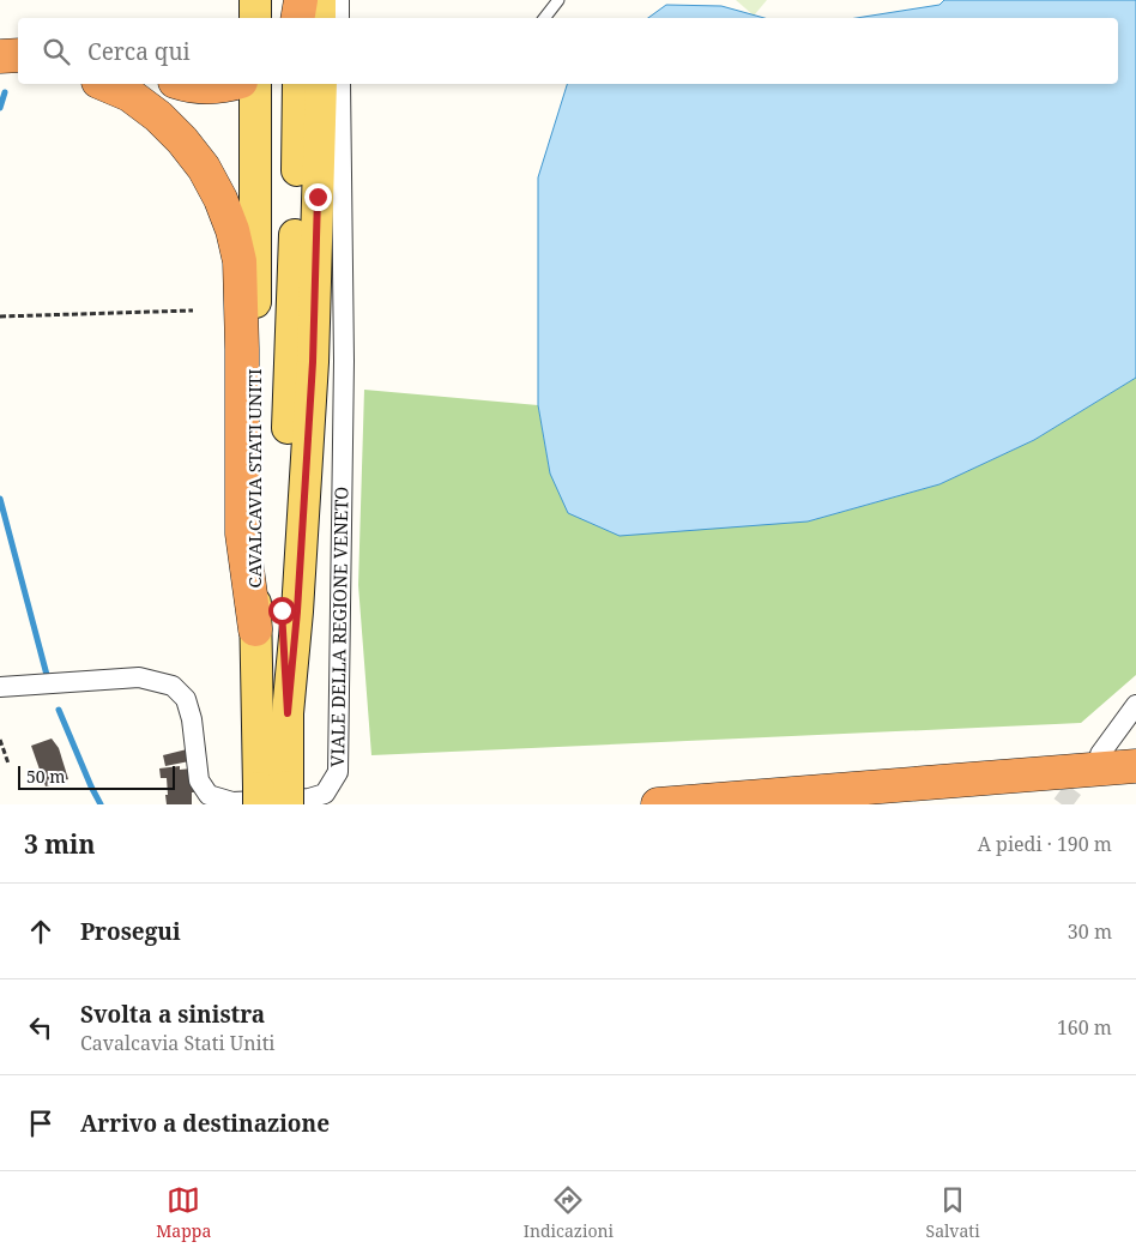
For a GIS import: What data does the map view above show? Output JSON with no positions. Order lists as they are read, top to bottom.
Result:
{
  "streets": {
    "main road": ["CAVALCAVIA STATI UNITI"],
    "street": ["VIALE DELLA REGIONE VENETO"]
  },
  "scale_bar": "50 m",
  "page": {
    "search": "Cerca qui",
    "scale": "50 m",
    "heading": ["3 min", "A piedi · 190 m"],
    "list": [
      ["Prosegui", "30 m"],
      ["Svolta a sinistra", "Cavalcavia Stati Uniti", "160 m"],
      "Arrivo a destinazione"
    ],
    "nav": ["Mappa", "Indicazioni", "Salvati"]
  }
}
